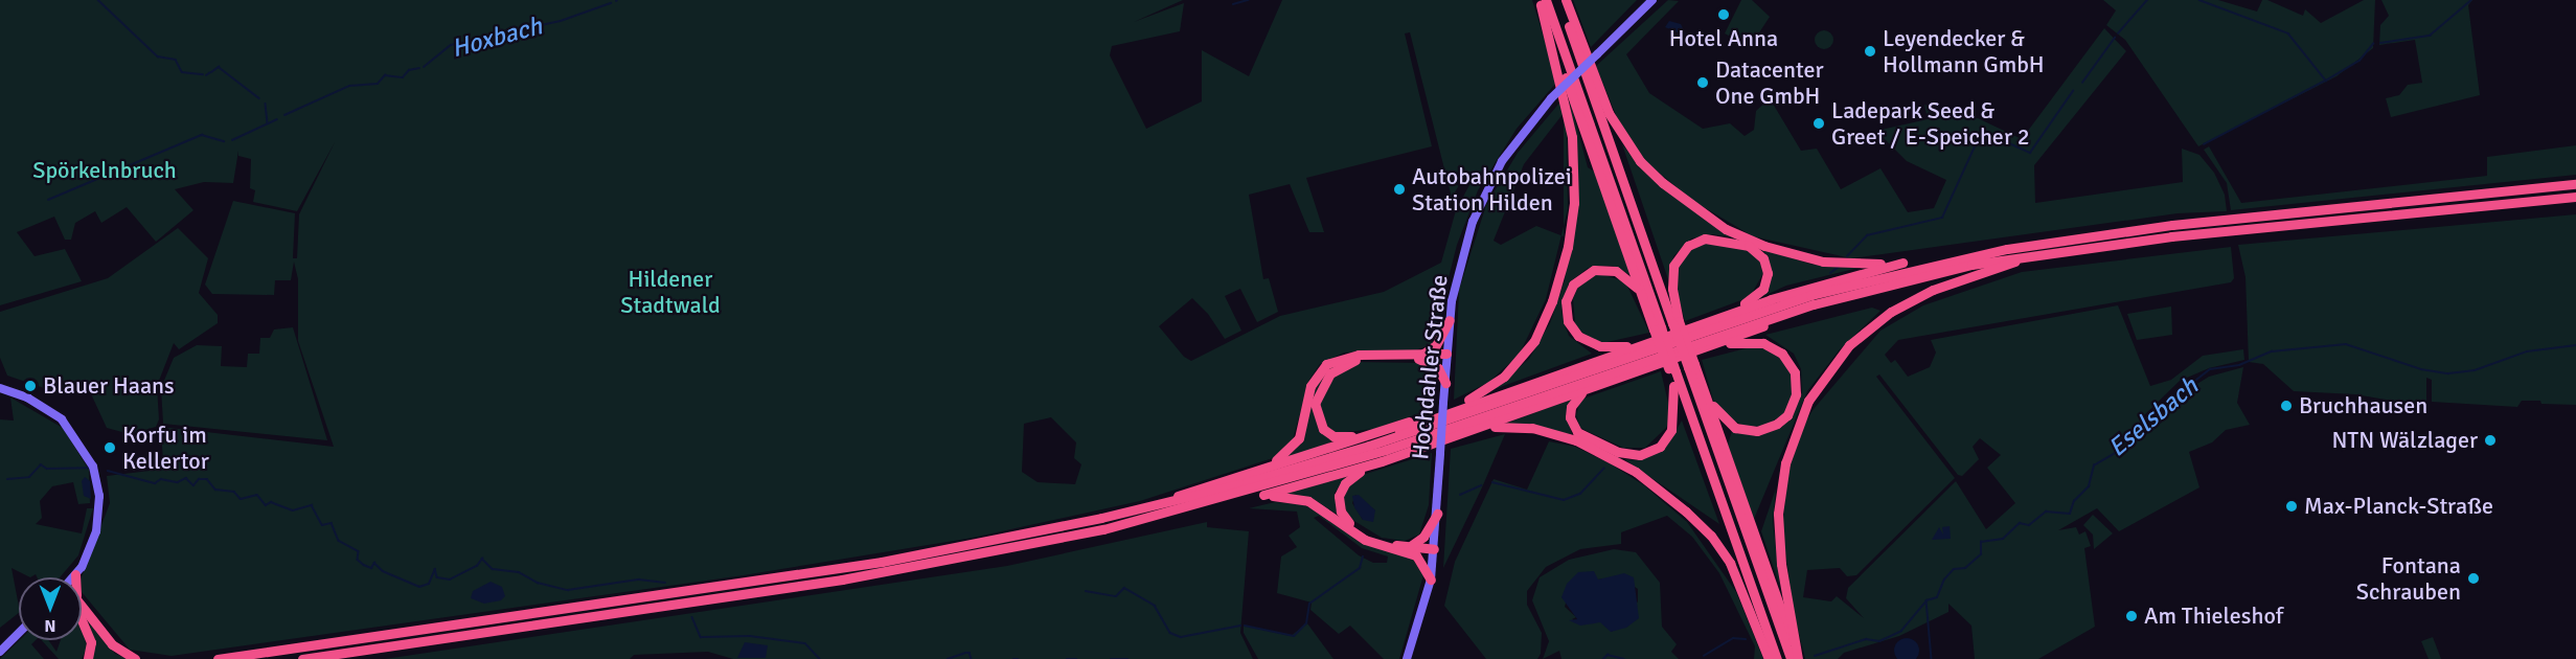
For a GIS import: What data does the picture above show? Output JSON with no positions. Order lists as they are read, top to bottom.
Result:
{
  "streets": {
    "main road": ["Hochdahler Straße"]
  },
  "water": ["Hoxbach", "Eselsbach"],
  "parks": ["Spörkelnbruch", "Hildener Stadtwald"],
  "places": [
    "Hotel Anna",
    "Leyendecker & Hollmann GmbH",
    "Datacenter One GmbH",
    "Ladepark Seed & Greet / E-Speicher 2",
    "Autobahnpolizei Station Hilden",
    "Blauer Haans",
    "Bruchhausen",
    "NTN Wälzlager",
    "Korfu im Kellertor",
    "Max-Planck-Straße",
    "Fontana Schrauben",
    "Am Thieleshof"
  ],
  "north": "bottom"
}
